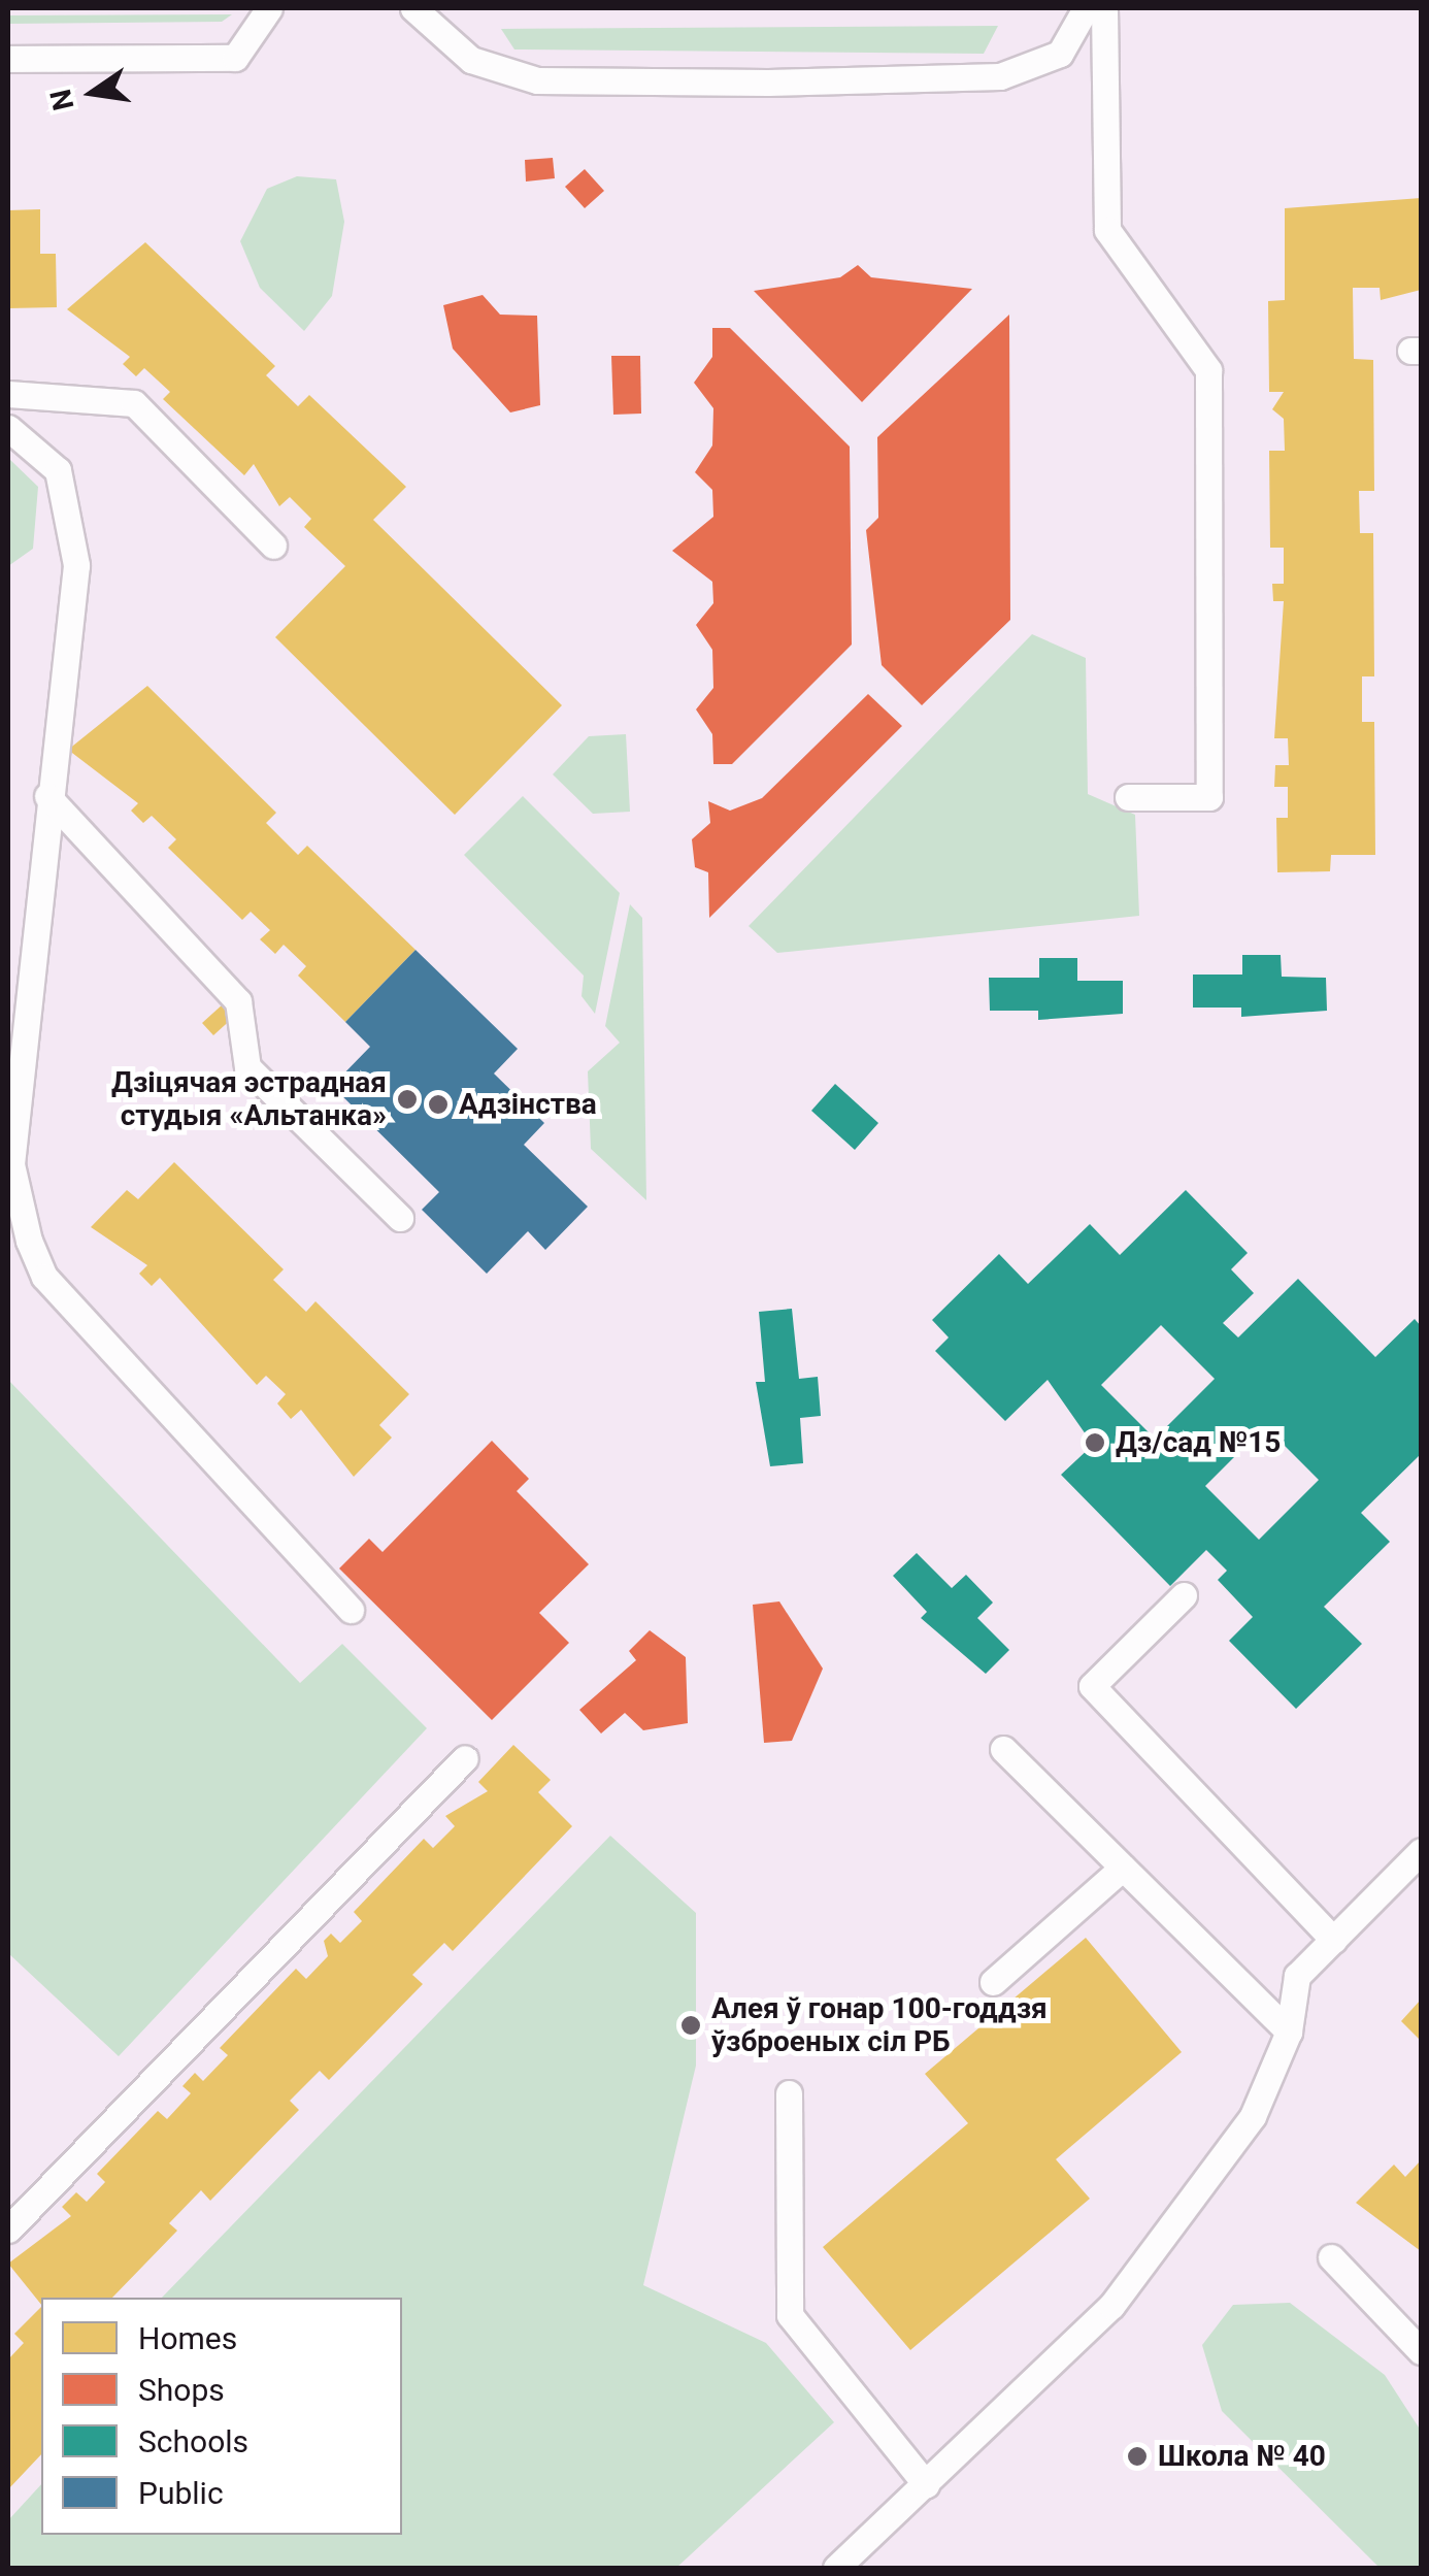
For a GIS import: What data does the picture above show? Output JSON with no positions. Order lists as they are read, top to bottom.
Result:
{
  "places": [
    "Дзіцячая эстрадная студыя «Альтанка»",
    "Адзінства",
    "Дз/сад №15",
    "Алея ў гонар 100-годдзя ўзброеных сіл РБ",
    "Школа № 40"
  ],
  "legend": [
    "Homes",
    "Shops",
    "Schools",
    "Public"
  ],
  "north": "left"
}
